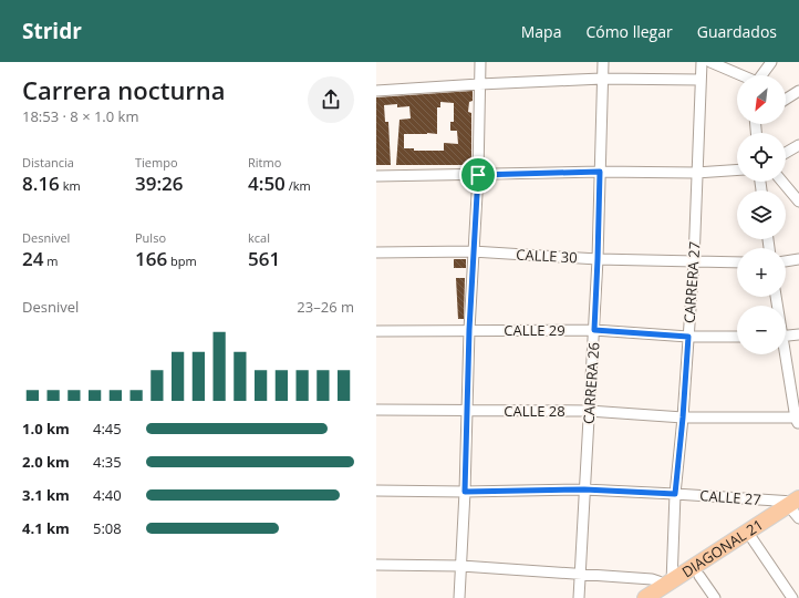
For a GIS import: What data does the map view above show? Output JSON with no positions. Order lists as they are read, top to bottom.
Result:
{
  "streets": {
    "highway": ["DIAGONAL 21"],
    "street": [
      "CALLE 30",
      "CARRERA 27",
      "CALLE 29",
      "CARRERA 26",
      "CALLE 28",
      "CALLE 27"
    ]
  },
  "crossings": [
    ["CALLE 30", "CARRERA 27"],
    ["CALLE 30", "CARRERA 26"],
    ["CARRERA 27", "CALLE 29"],
    ["CARRERA 27", "CALLE 28"],
    ["CARRERA 27", "CALLE 27"],
    ["CARRERA 27", "DIAGONAL 21"],
    ["CALLE 29", "CARRERA 26"],
    ["CARRERA 26", "CALLE 28"],
    ["CARRERA 26", "CALLE 27"],
    ["CALLE 27", "DIAGONAL 21"]
  ],
  "north": "bottom left",
  "page": {
    "header": "Stridr",
    "nav": ["Mapa", "Cómo llegar", "Guardados"],
    "heading": ["Carrera nocturna", "18:53 · 8 × 1.0 km"],
    "map_buttons": ["+", "−"],
    "stats": [
      ["Distancia", "8.16 km"],
      ["Tiempo", "39:26"],
      ["Ritmo", "4:50 /km"],
      ["Desnivel", "24 m"],
      ["Pulso", "166 bpm"],
      ["kcal", "561"]
    ],
    "chart": ["Desnivel", "23–26 m"],
    "list": [
      {
        "name": "1.0 km",
        "note": "4:45"
      },
      {
        "name": "2.0 km",
        "note": "4:35"
      },
      {
        "name": "3.1 km",
        "note": "4:40"
      },
      {
        "name": "4.1 km",
        "note": "5:08"
      }
    ]
  }
}
